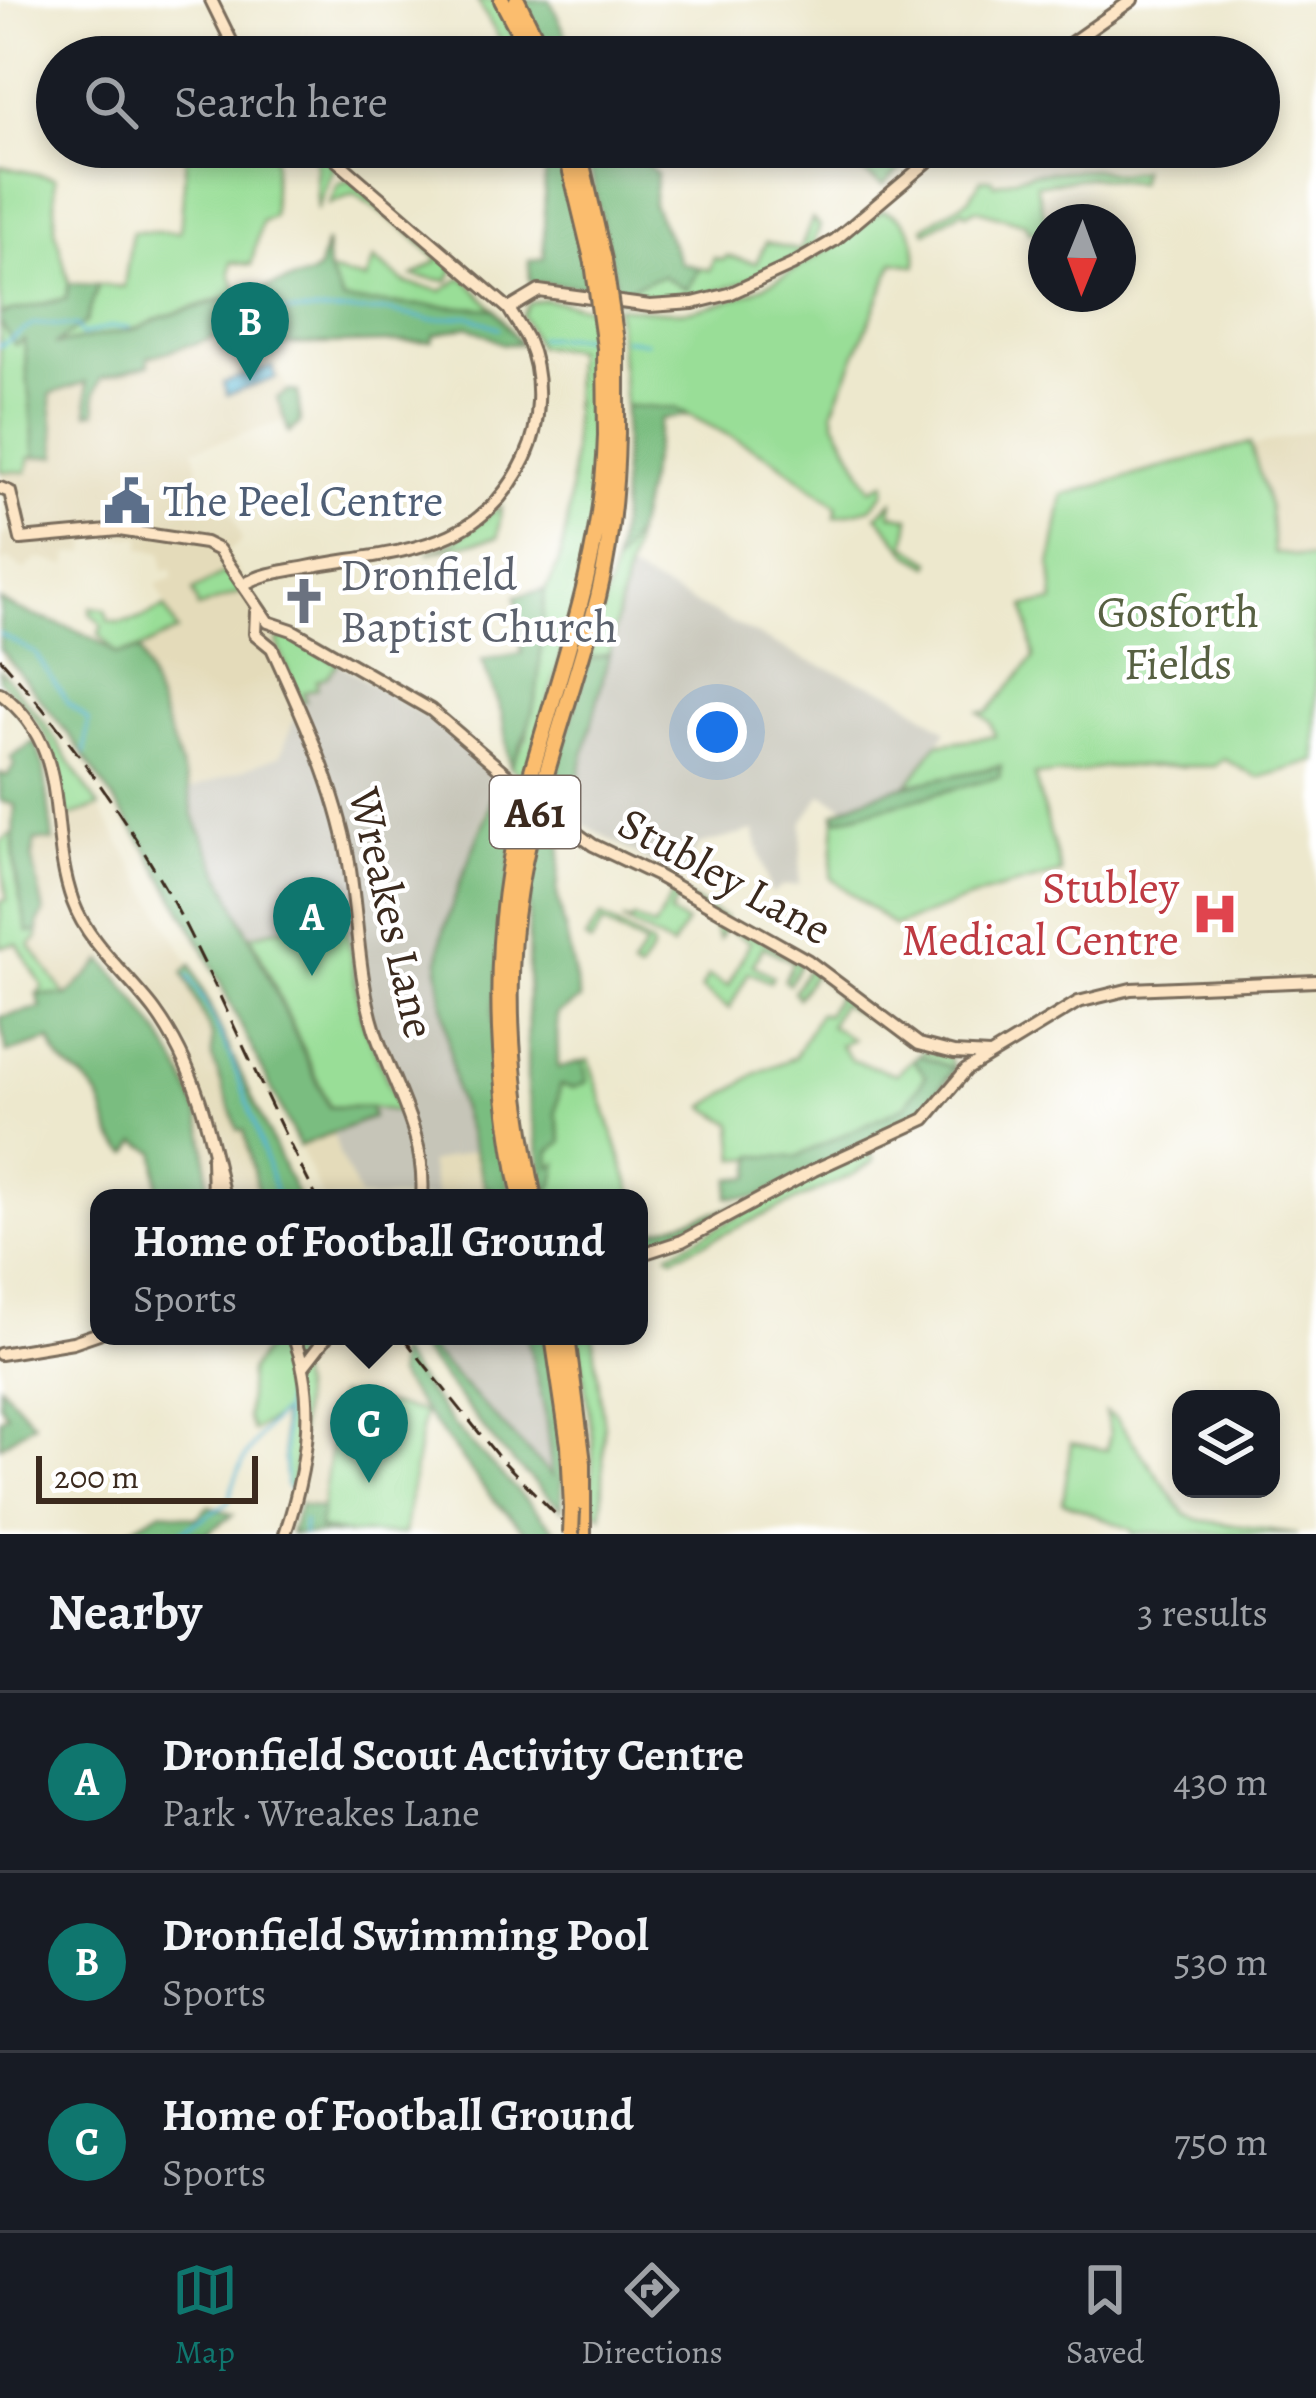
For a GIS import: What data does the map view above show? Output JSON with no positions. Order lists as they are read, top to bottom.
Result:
{
  "streets": {
    "highway": ["A61"],
    "street": ["Stubley Lane", "Wreakes Lane"]
  },
  "crossings": [
    ["Stubley Lane", "Wreakes Lane"]
  ],
  "parks": ["Gosforth Fields"],
  "places": {
    "public building": ["The Peel Centre"],
    "church": ["Dronfield Baptist Church"],
    "hospital": ["Stubley Medical Centre"]
  },
  "scale_bar": "200 m",
  "north": "bottom",
  "page": {
    "search": "Search here",
    "pins": ["B", "A", "C"],
    "popup": ["Home of Football Ground", "Sports"],
    "scale": "200 m",
    "heading": ["Nearby", "3 results"],
    "list": [
      {
        "mark": "A",
        "name": "Dronfield Scout Activity Centre",
        "note": "Park · Wreakes Lane",
        "value": "430 m"
      },
      {
        "mark": "B",
        "name": "Dronfield Swimming Pool",
        "note": "Sports",
        "value": "530 m"
      },
      {
        "mark": "C",
        "name": "Home of Football Ground",
        "note": "Sports",
        "value": "750 m"
      }
    ],
    "nav": ["Map", "Directions", "Saved"]
  }
}
